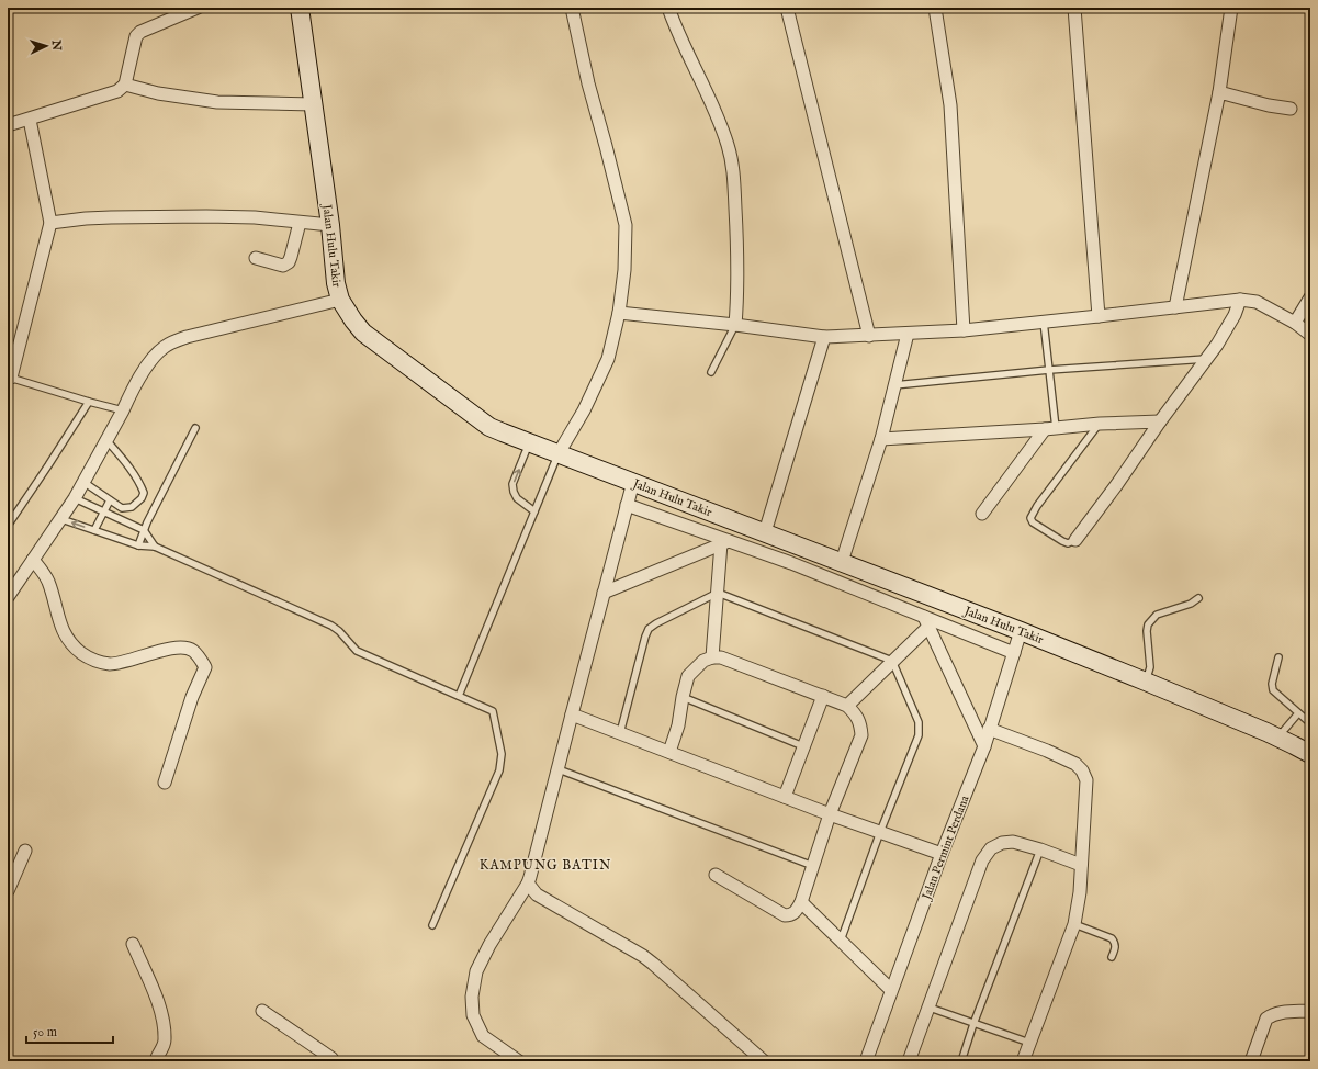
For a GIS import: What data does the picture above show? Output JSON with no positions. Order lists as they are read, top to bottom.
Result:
{
  "streets": {
    "street": ["Jalan Hulu Takir", "Jalan Permint Perdana"]
  },
  "crossings": [
    ["Jalan Hulu Takir", "Jalan Permint Perdana"]
  ],
  "districts": ["KAMPUNG BATIN"],
  "scale_bar": "50 m",
  "north": "right"
}
